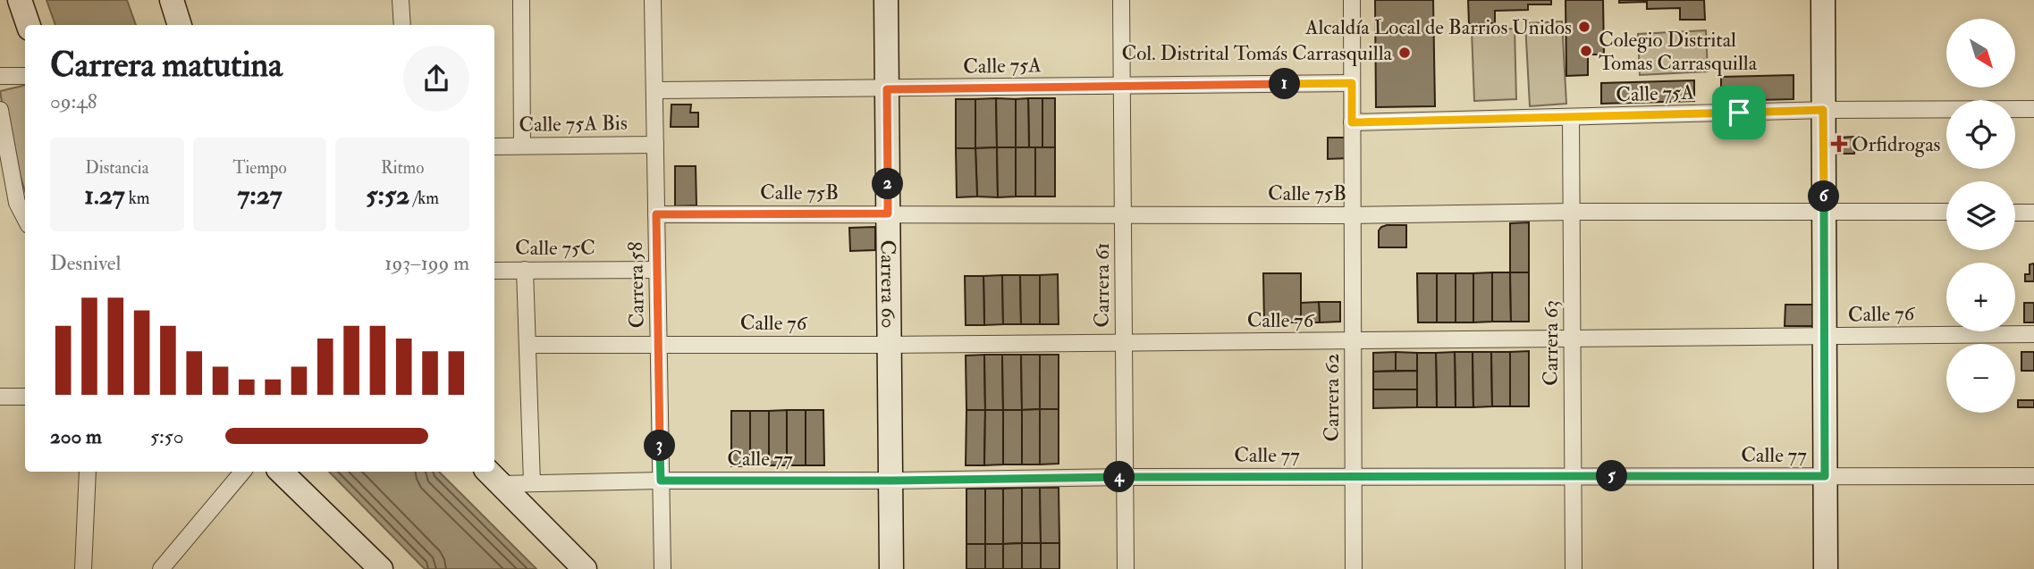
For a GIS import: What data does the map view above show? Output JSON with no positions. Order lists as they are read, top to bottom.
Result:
{
  "streets": {
    "street": [
      "Calle 75A",
      "Calle 75A Bis",
      "Calle 75B",
      "Calle 75C",
      "Carrera 58",
      "Carrera 60",
      "Carrera 61",
      "Calle 76",
      "Carrera 63",
      "Carrera 62",
      "Calle 77"
    ]
  },
  "crossings": [
    ["Calle 75A", "Carrera 58"],
    ["Calle 75A", "Carrera 60"],
    ["Calle 75A", "Carrera 61"],
    ["Calle 75A", "Carrera 63"],
    ["Calle 75A", "Carrera 62"],
    ["Calle 75A Bis", "Carrera 58"],
    ["Calle 75B", "Carrera 58"],
    ["Calle 75B", "Carrera 60"],
    ["Calle 75B", "Carrera 61"],
    ["Calle 75B", "Carrera 63"],
    ["Calle 75B", "Carrera 62"],
    ["Calle 75C", "Carrera 58"],
    ["Carrera 58", "Calle 76"],
    ["Carrera 58", "Calle 77"],
    ["Carrera 60", "Calle 76"],
    ["Carrera 60", "Calle 77"],
    ["Carrera 61", "Calle 76"],
    ["Carrera 61", "Calle 77"],
    ["Calle 76", "Carrera 63"],
    ["Calle 76", "Carrera 62"],
    ["Carrera 63", "Calle 77"],
    ["Carrera 62", "Calle 77"]
  ],
  "places": {
    "other": ["Alcaldía Local de Barrios Unidos", "Colegio Distrital Tomas Carrasquilla", "Col. Distrital Tomás Carrasquilla"],
    "health": ["Orfidrogas"]
  },
  "north": "bottom right",
  "page": {
    "map_buttons": ["+", "−"],
    "heading": ["Carrera matutina", "09:48"],
    "pins": [
      "1",
      "2",
      "6",
      "3",
      "5",
      "4"
    ],
    "stats": [
      ["Distancia", "1.27 km"],
      ["Tiempo", "7:27"],
      ["Ritmo", "5:52 /km"]
    ],
    "chart": ["Desnivel", "193–199 m"],
    "list": [
      {
        "name": "200 m",
        "note": "5:50"
      }
    ]
  }
}
